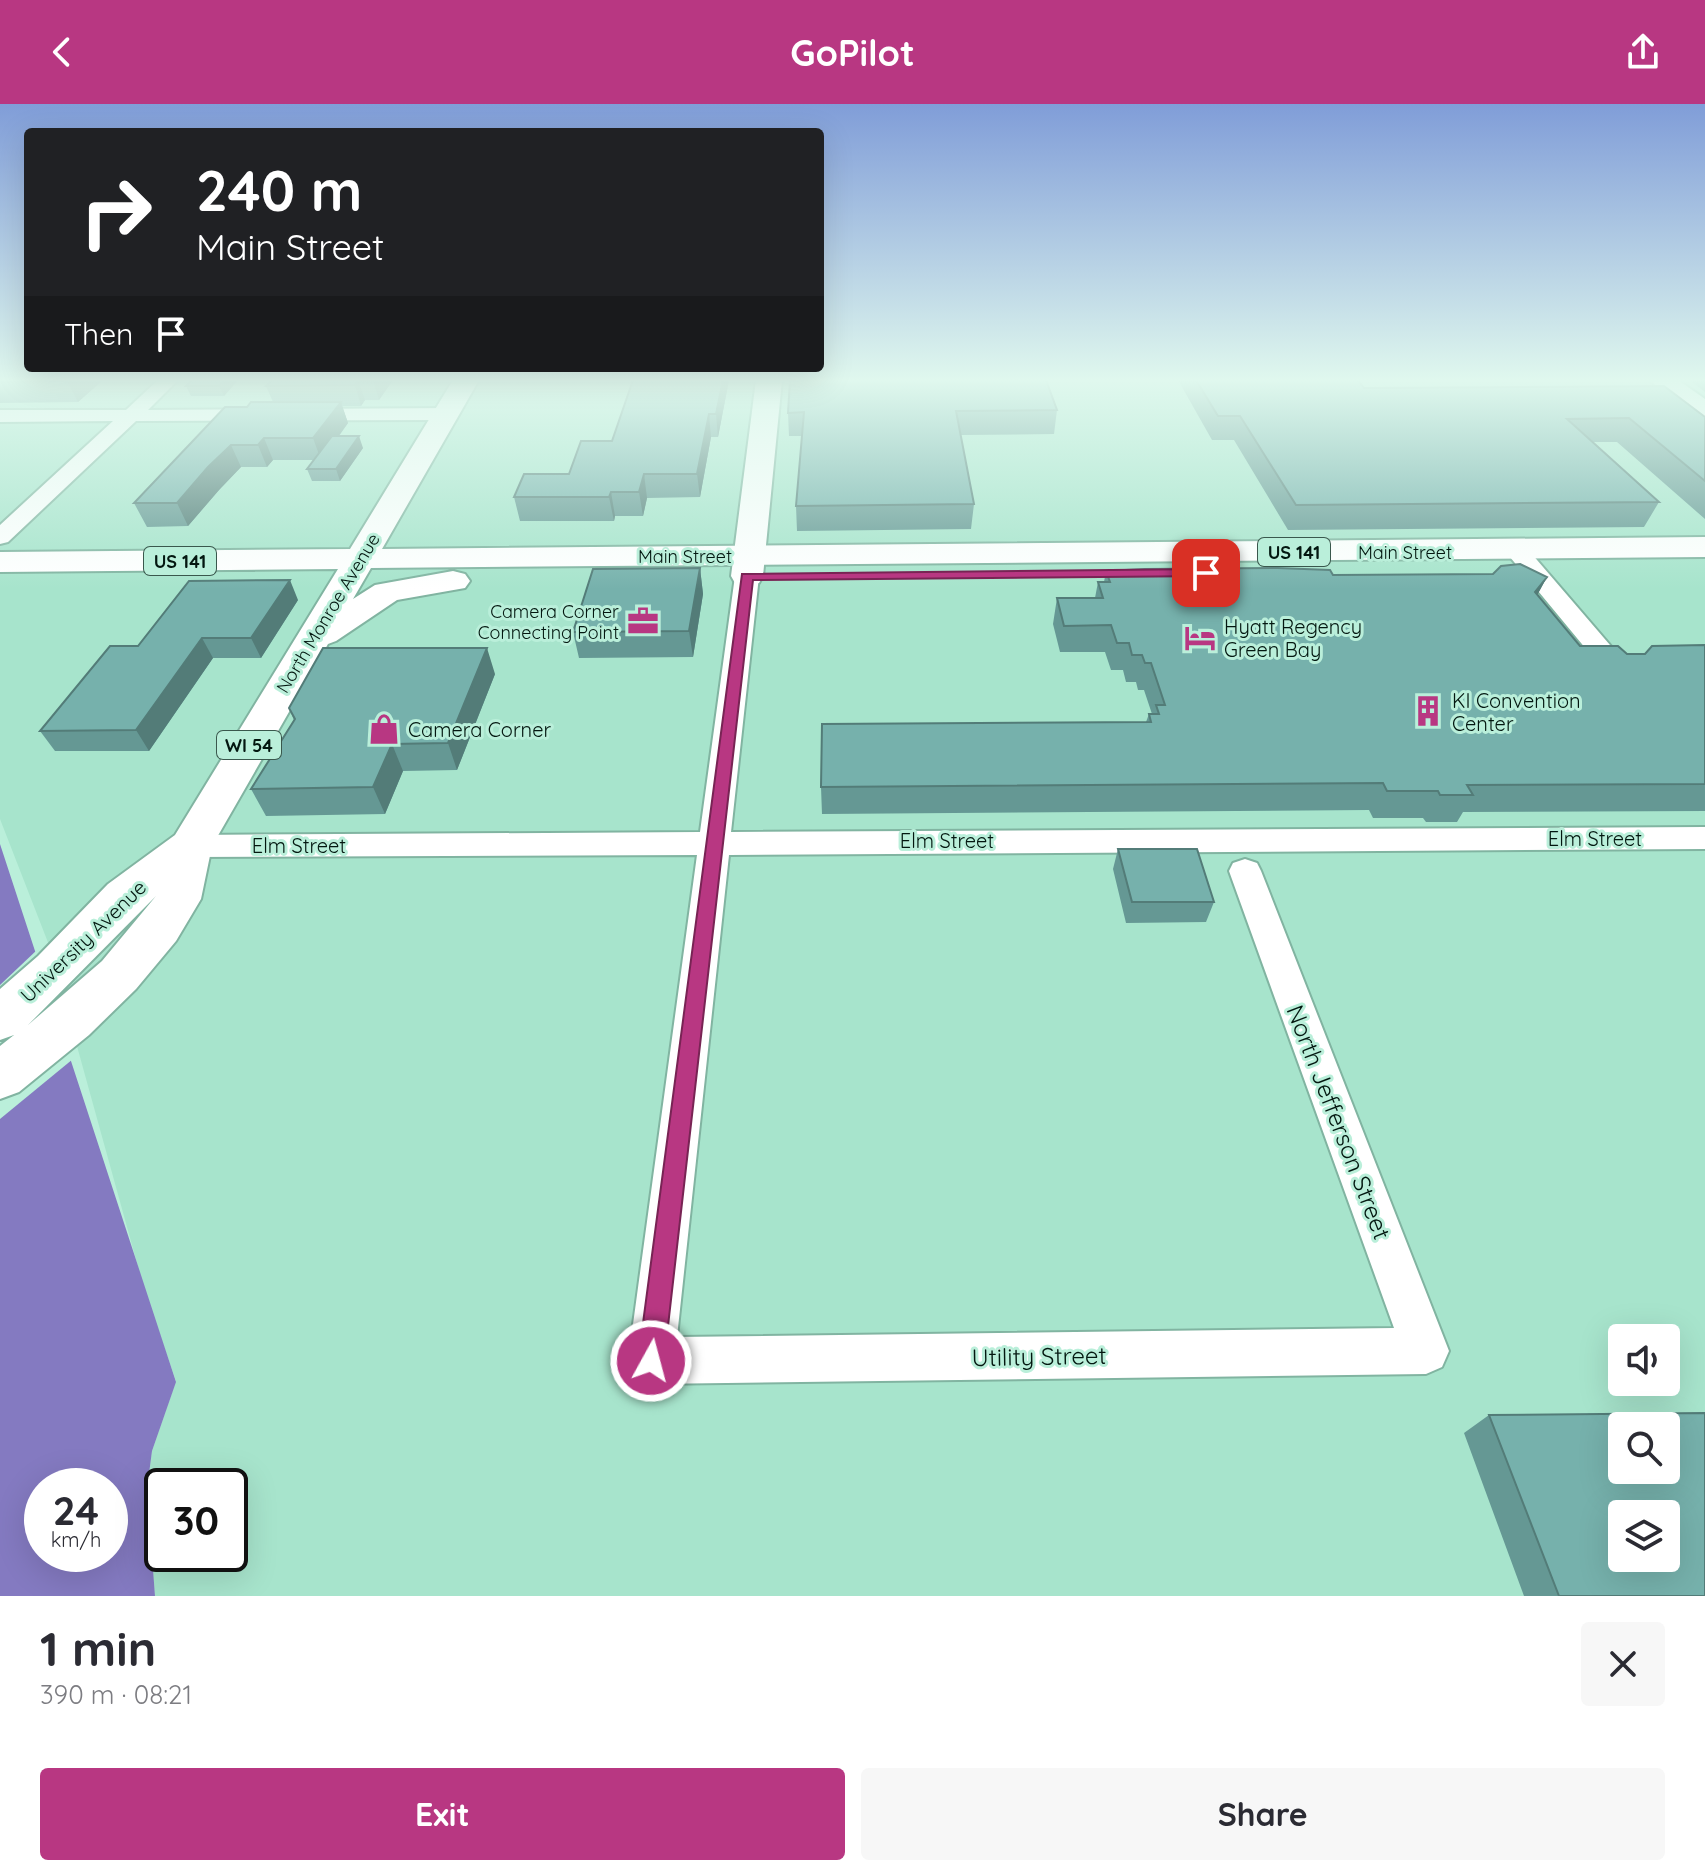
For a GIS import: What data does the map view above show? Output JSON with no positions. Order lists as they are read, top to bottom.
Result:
{
  "streets": {
    "main road": [
      "US 141",
      "Main Street",
      "North Monroe Avenue",
      "WI 54",
      "University Avenue"
    ],
    "street": ["Elm Street", "North Jefferson Street", "Utility Street"]
  },
  "crossings": [
    ["Main Street", "North Monroe Avenue"],
    ["North Monroe Avenue", "Elm Street"],
    ["North Monroe Avenue", "University Avenue"],
    ["Elm Street", "University Avenue"],
    ["Elm Street", "Utility Street"],
    ["North Jefferson Street", "Utility Street"]
  ],
  "places": {
    "office": ["Camera Corner Connecting Point"],
    "hotel": ["Hyatt Regency Green Bay"],
    "building": ["KI Convention Center"],
    "shop": ["Camera Corner"]
  },
  "page": {
    "header": "GoPilot",
    "turn": ["240 m", "Main Street"],
    "then": "Then",
    "speed": "24 km/h",
    "limit": "30",
    "heading": ["1 min", "390 m · 08:21"],
    "buttons": ["Exit", "Share"]
  }
}
